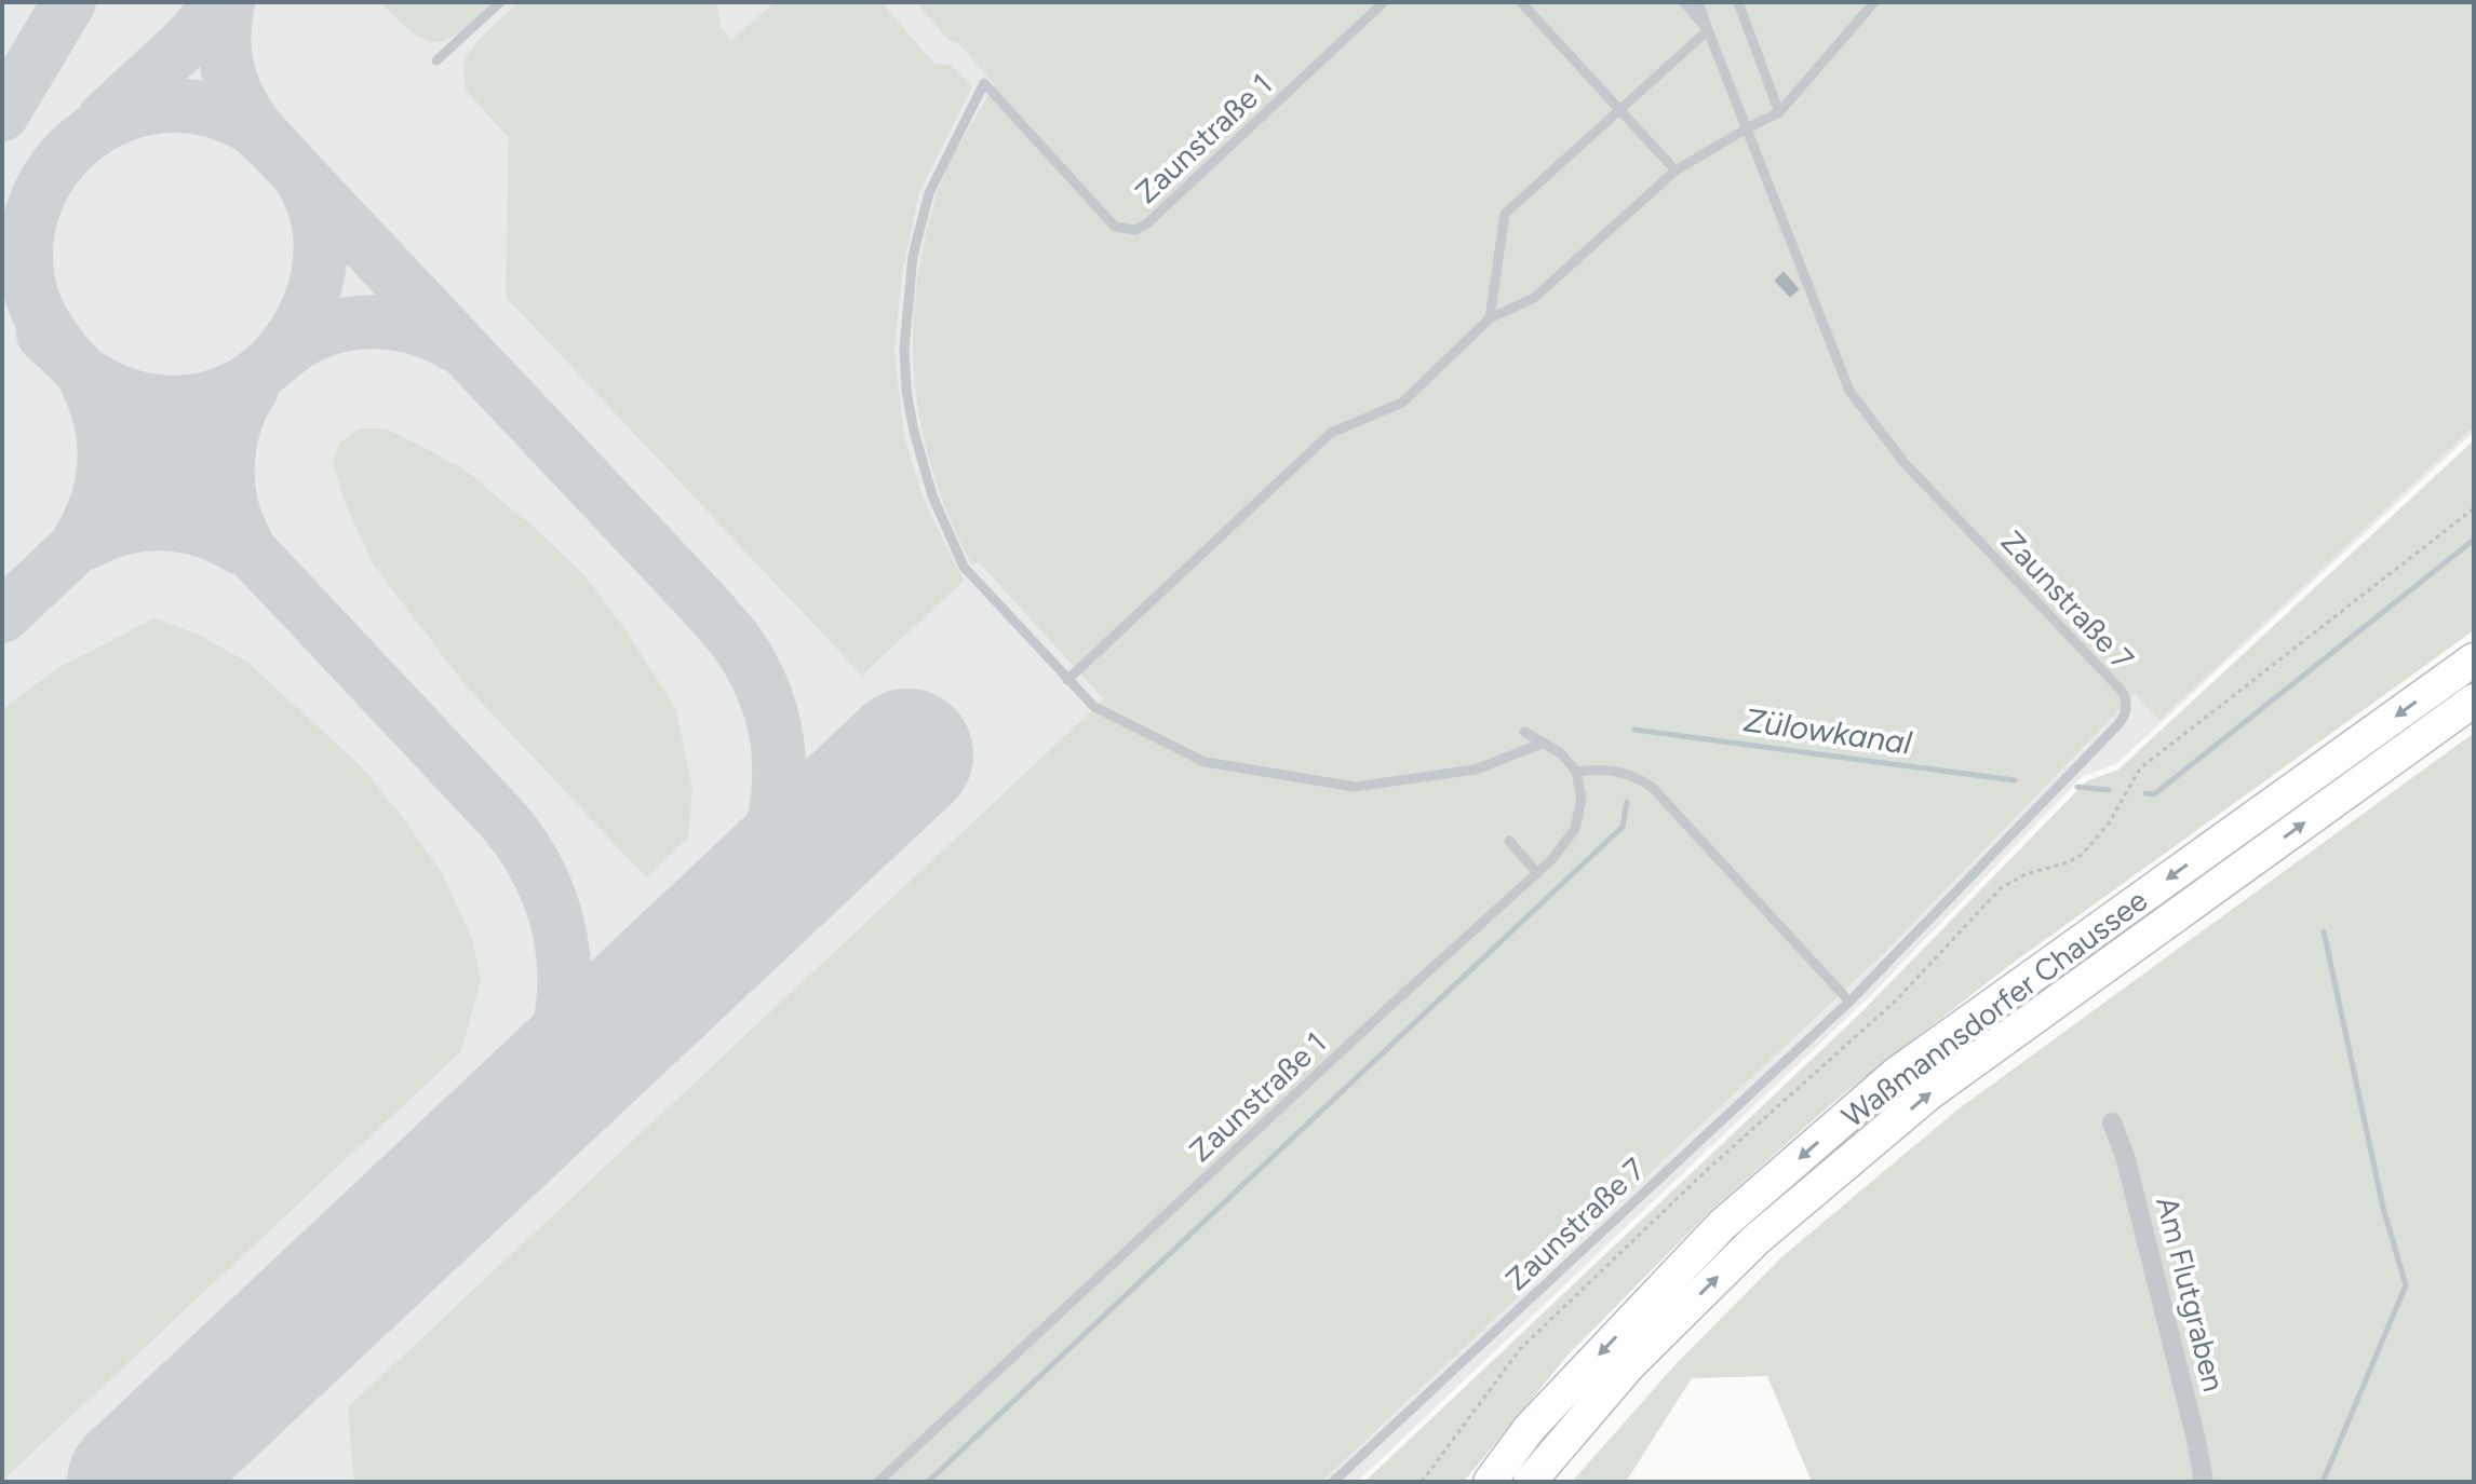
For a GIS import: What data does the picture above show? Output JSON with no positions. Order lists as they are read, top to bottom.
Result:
{
  "streets": {
    "main road": ["Waßmannsdorfer Chaussee"],
    "street": ["Am Flutgraben"],
    "lane": ["Zaunstraße 1", "Zaunstraße 7"]
  },
  "water": ["Zülowkanal"]
}
